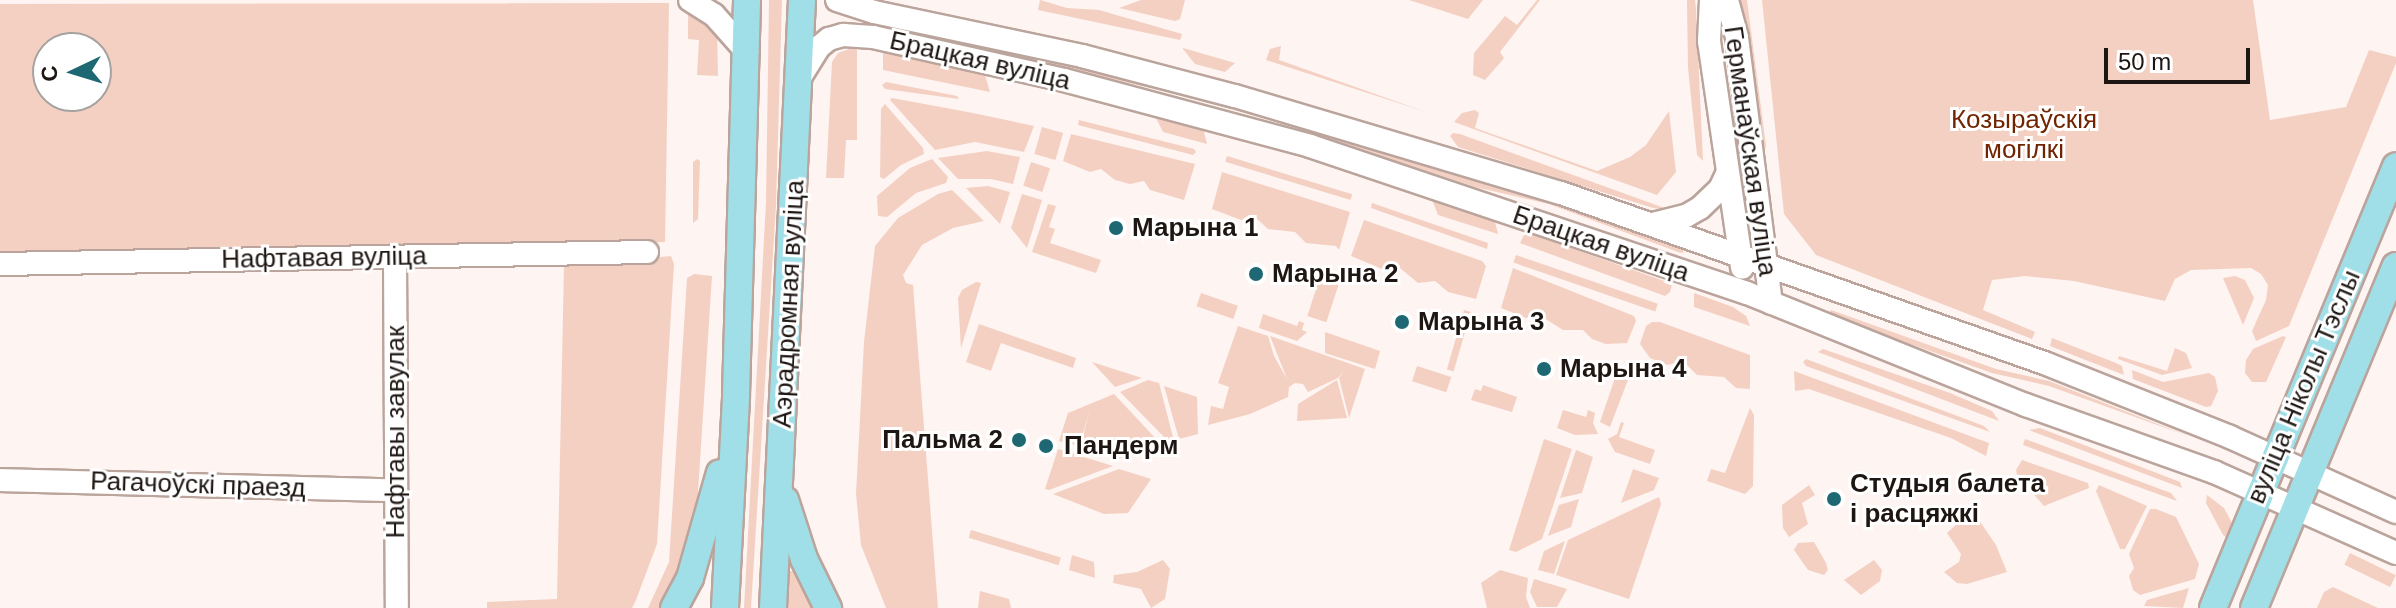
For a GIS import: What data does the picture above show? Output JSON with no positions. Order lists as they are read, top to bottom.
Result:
{
  "streets": {
    "main road": ["Аэрадромная вуліца", "вуліца Ніколы Тэслы"],
    "street": [
      "Брацкая вуліца",
      "Германаўская вуліца",
      "Нафтавая вуліца",
      "Нафтавы завулак",
      "Рагачоўскі праезд"
    ]
  },
  "crossings": [
    ["Брацкая вуліца", "Германаўская вуліца"],
    ["Брацкая вуліца", "Аэрадромная вуліца"],
    ["Брацкая вуліца", "вуліца Ніколы Тэслы"],
    ["Нафтавая вуліца", "Нафтавы завулак"],
    ["Нафтавы завулак", "Рагачоўскі праезд"]
  ],
  "parks": ["Козыраўскія могілкі"],
  "places": [
    "Марына 1",
    "Марына 2",
    "Марына 3",
    "Марына 4",
    "Пальма 2",
    "Пандерм",
    "Студыя балета і расцяжкі"
  ],
  "scale_bar": "50 m",
  "north": "left"
}
